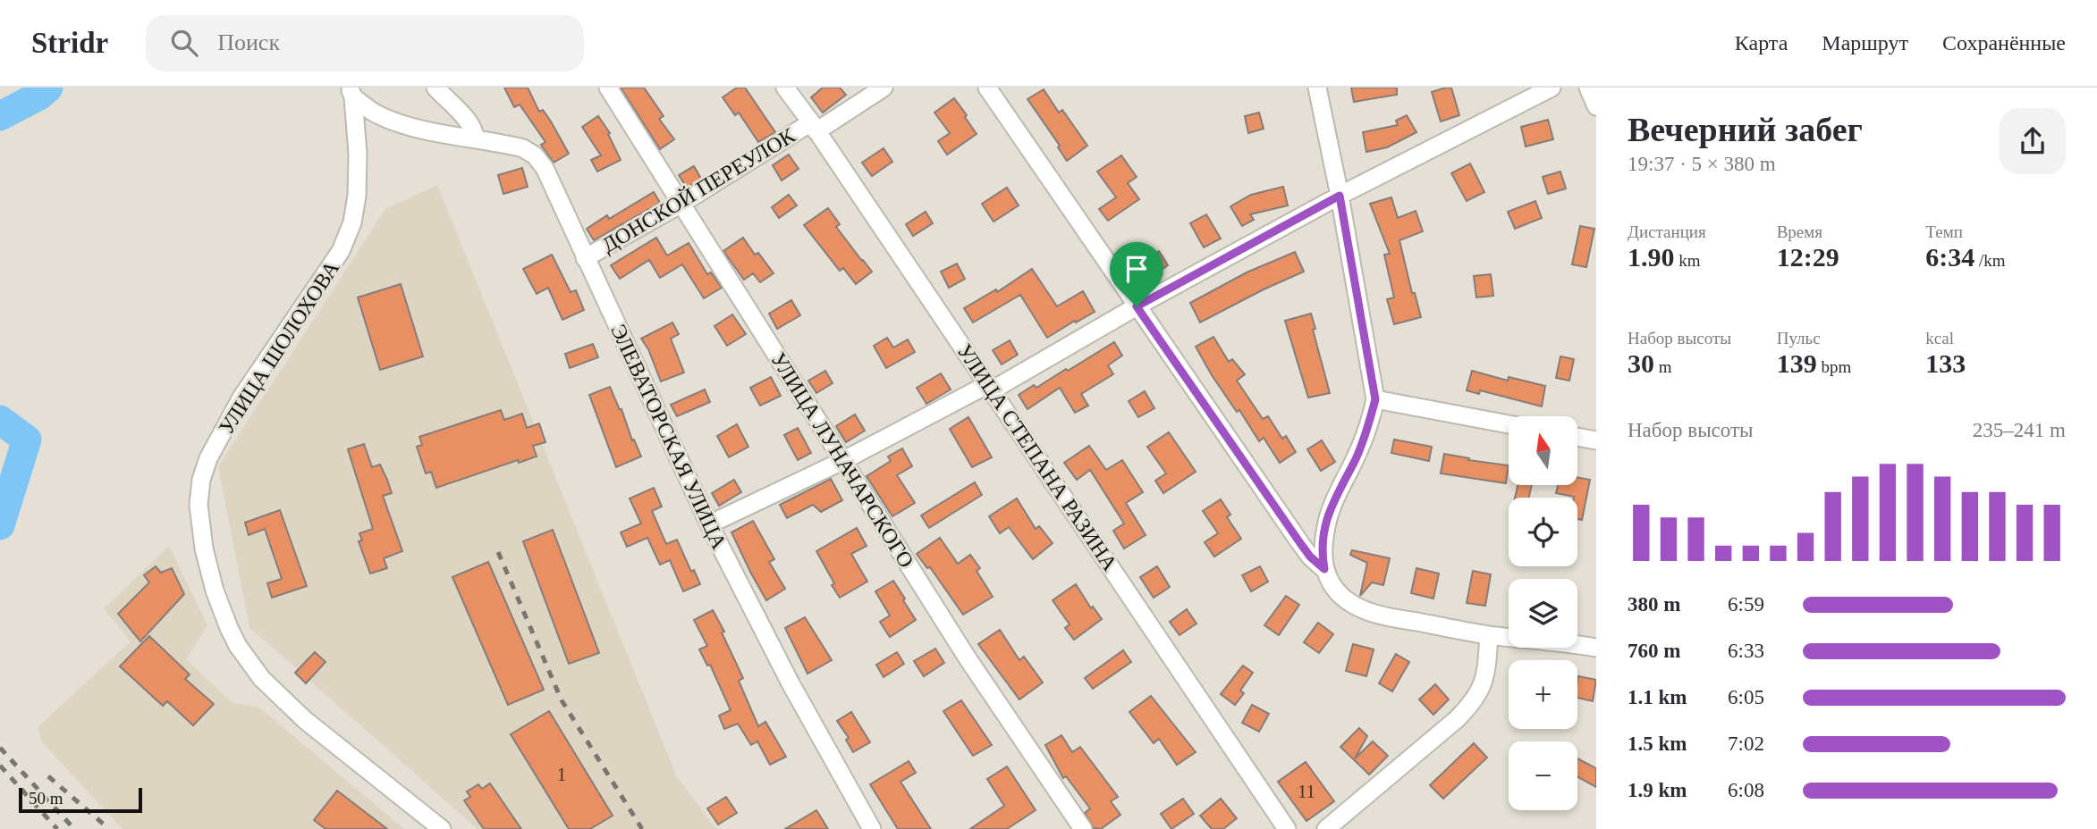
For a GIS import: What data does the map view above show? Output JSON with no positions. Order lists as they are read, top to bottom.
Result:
{
  "streets": {
    "street": [
      "ДОНСКОЙ ПЕРЕУЛОК",
      "УЛИЦА ШОЛОХОВА",
      "ЭЛЕВАТОРСКАЯ УЛИЦА",
      "УЛИЦА СТЕПАНА РАЗИНА",
      "УЛИЦА ЛУНАЧАРСКОГО"
    ]
  },
  "crossings": [
    ["ДОНСКОЙ ПЕРЕУЛОК", "ЭЛЕВАТОРСКАЯ УЛИЦА"],
    ["ДОНСКОЙ ПЕРЕУЛОК", "УЛИЦА СТЕПАНА РАЗИНА"],
    ["ДОНСКОЙ ПЕРЕУЛОК", "УЛИЦА ЛУНАЧАРСКОГО"],
    ["УЛИЦА ШОЛОХОВА", "ЭЛЕВАТОРСКАЯ УЛИЦА"]
  ],
  "house_numbers": ["1", "11"],
  "scale_bar": "50 m",
  "north": "top",
  "page": {
    "header": "Stridr",
    "search": "Поиск",
    "nav": ["Карта", "Маршрут", "Сохранённые"],
    "heading": ["Вечерний забег", "19:37 · 5 × 380 m"],
    "stats": [
      ["Дистанция", "1.90 km"],
      ["Время", "12:29"],
      ["Темп", "6:34 /km"],
      ["Набор высоты", "30 m"],
      ["Пульс", "139 bpm"],
      ["kcal", "133"]
    ],
    "chart": ["Набор высоты", "235–241 m"],
    "map_buttons": ["+", "−"],
    "list": [
      {
        "name": "380 m",
        "note": "6:59"
      },
      {
        "name": "760 m",
        "note": "6:33"
      },
      {
        "name": "1.1 km",
        "note": "6:05"
      },
      {
        "name": "1.5 km",
        "note": "7:02"
      },
      {
        "name": "1.9 km",
        "note": "6:08"
      }
    ],
    "scale": "50 m"
  }
}
